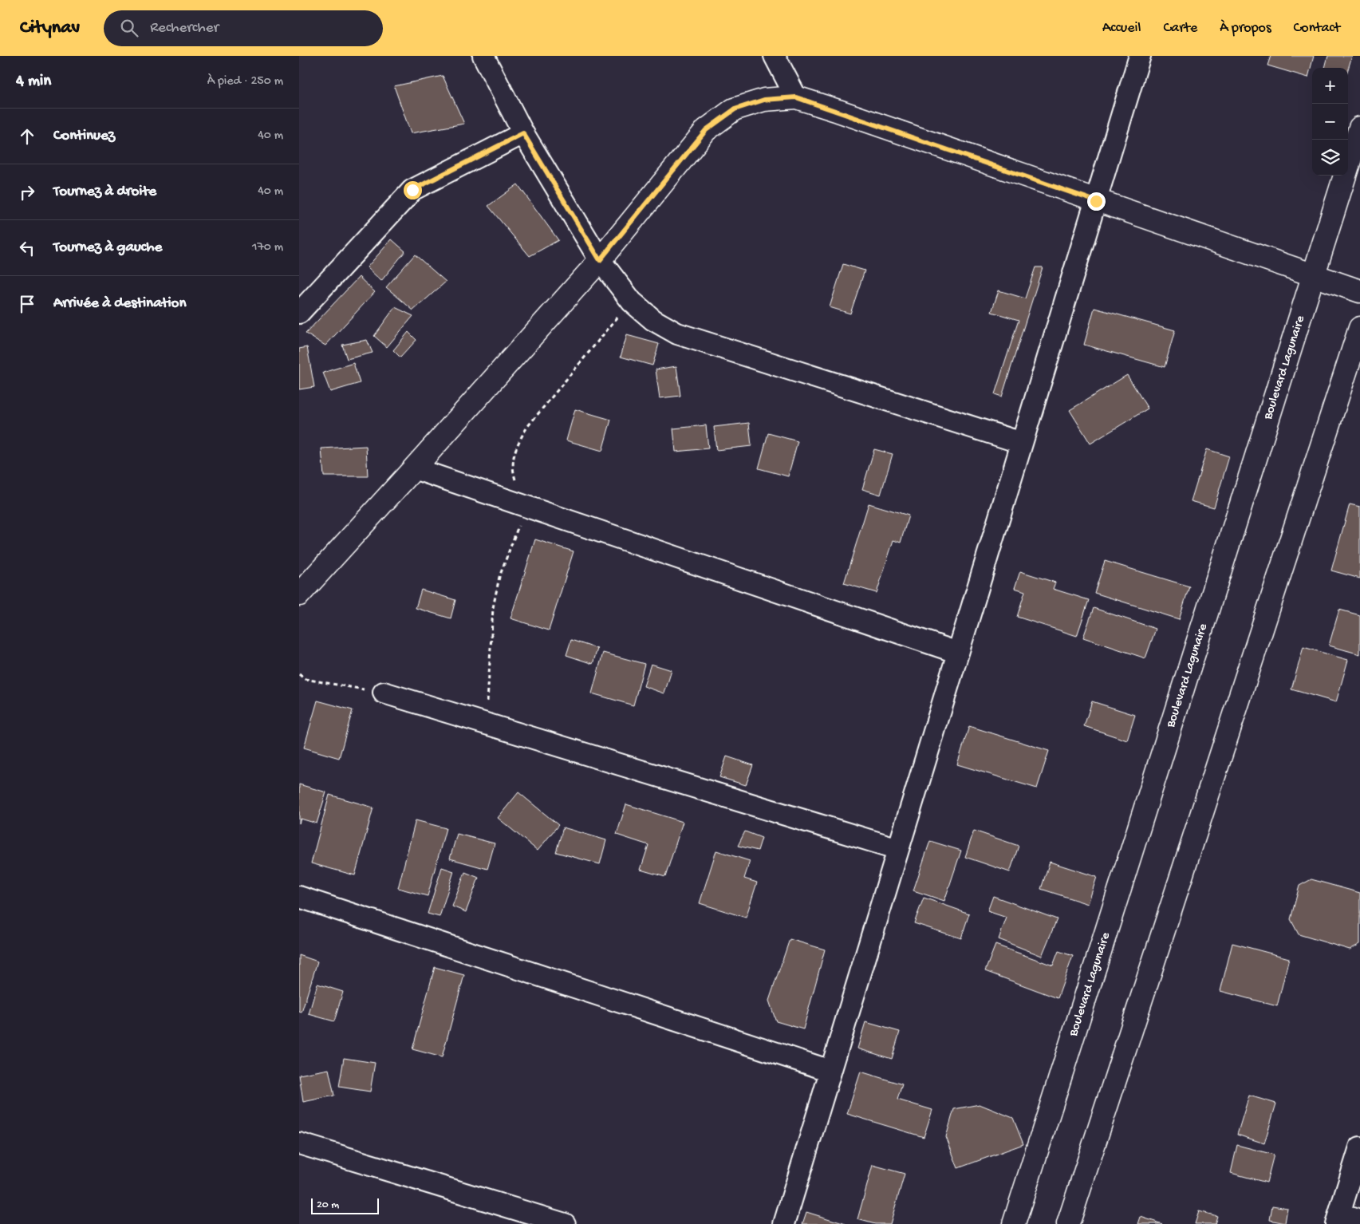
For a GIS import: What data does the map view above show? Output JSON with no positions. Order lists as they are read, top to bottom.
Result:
{
  "streets": {
    "main road": ["Boulevard Lagunaire"]
  },
  "scale_bar": "20 m",
  "page": {
    "header": "Citynav",
    "search": "Rechercher",
    "nav": [
      "Accueil",
      "Carte",
      "À propos",
      "Contact"
    ],
    "heading": ["4 min", "À pied · 250 m"],
    "map_buttons": ["+", "−"],
    "list": [
      ["Continuez", "40 m"],
      ["Tournez à droite", "40 m"],
      ["Tournez à gauche", "170 m"],
      "Arrivée à destination"
    ],
    "scale": "20 m"
  }
}
